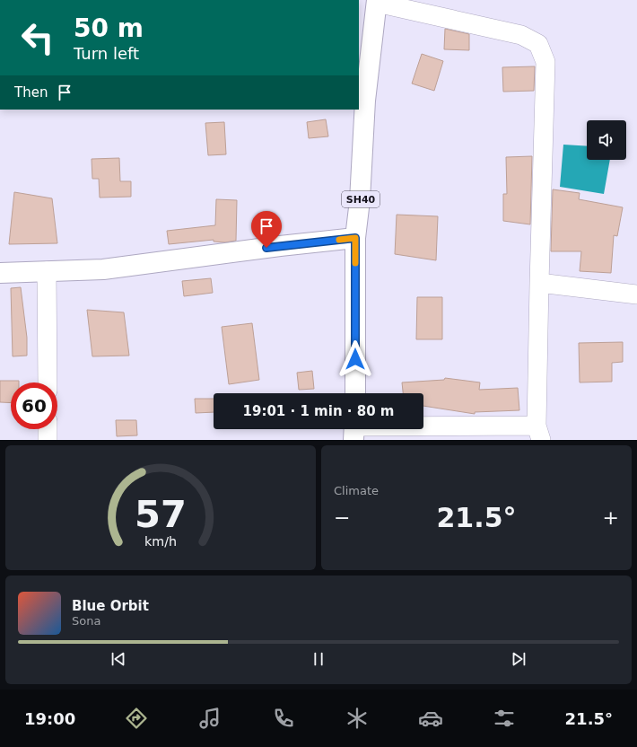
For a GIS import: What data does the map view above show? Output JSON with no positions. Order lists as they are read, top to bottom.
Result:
{
  "streets": {
    "main road": ["SH40"]
  },
  "page": {
    "turn": ["50 m", "Turn left"],
    "then": "Then",
    "limit": "60",
    "trip": "19:01 · 1 min · 80 m",
    "tile": "Climate",
    "heat": ["−", "21.5°", "+"],
    "song": ["Blue Orbit", "Sona"],
    "tabs": ["19:00", "21.5°"],
    "gauge": ["57", "km/h"]
  }
}
